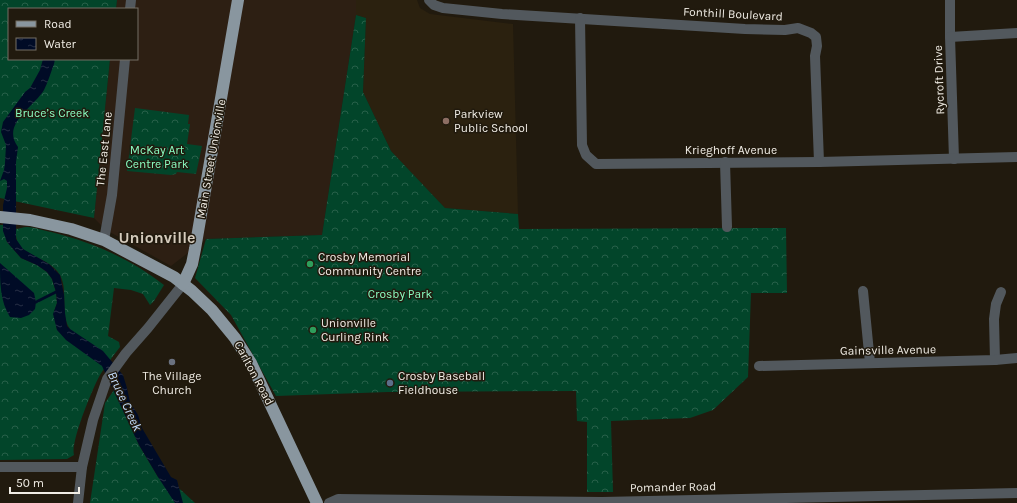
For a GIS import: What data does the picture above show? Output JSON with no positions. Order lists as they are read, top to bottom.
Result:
{
  "streets": {
    "main road": ["Main Street Unionville", "Carlton Road"],
    "street": [
      "Fonthill Boulevard",
      "Rycroft Drive",
      "The East Lane",
      "Krieghoff Avenue",
      "Gainsville Avenue",
      "Pomander Road"
    ]
  },
  "crossings": [
    ["Fonthill Boulevard", "Krieghoff Avenue"],
    ["Rycroft Drive", "Krieghoff Avenue"],
    ["The East Lane", "Carlton Road"],
    ["Main Street Unionville", "Carlton Road"]
  ],
  "districts": ["Unionville"],
  "water": ["Bruce Creek"],
  "parks": ["Bruce’s Creek", "McKay Art Centre Park", "Crosby Park"],
  "places": [
    "Parkview Public School",
    "Crosby Memorial Community Centre",
    "Unionville Curling Rink",
    "The Village Church",
    "Crosby Baseball Fieldhouse"
  ],
  "legend": ["Road", "Water"],
  "scale_bar": "50 m"
}
